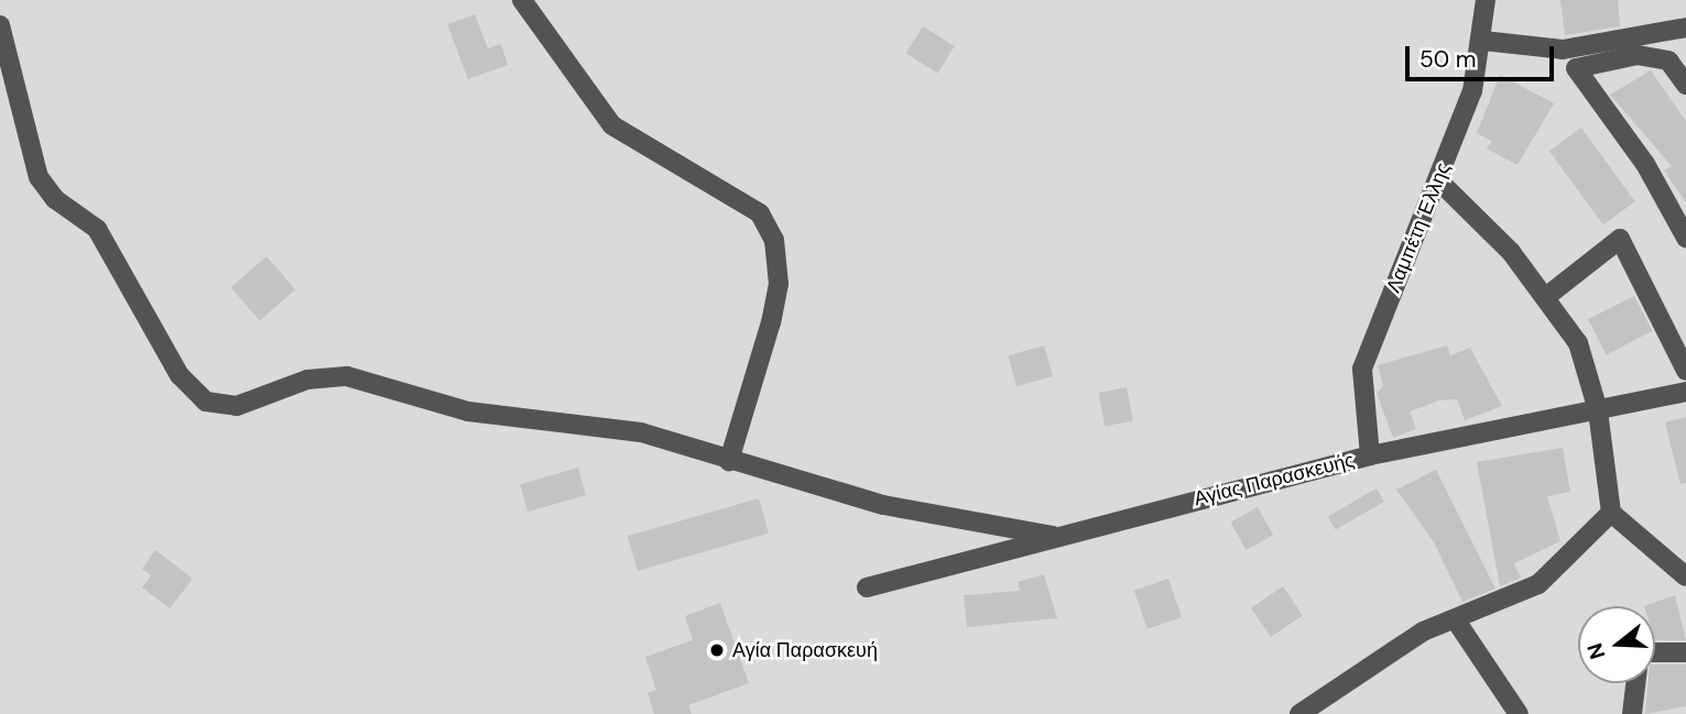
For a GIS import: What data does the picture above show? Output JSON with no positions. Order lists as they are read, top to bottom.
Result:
{
  "streets": {
    "street": ["Λαμπέτη Έλλης", "Αγίας Παρασκευής"]
  },
  "crossings": [
    ["Λαμπέτη Έλλης", "Αγίας Παρασκευής"]
  ],
  "places": ["Αγία Παρασκευή"],
  "scale_bar": "50 m",
  "north": "left"
}
